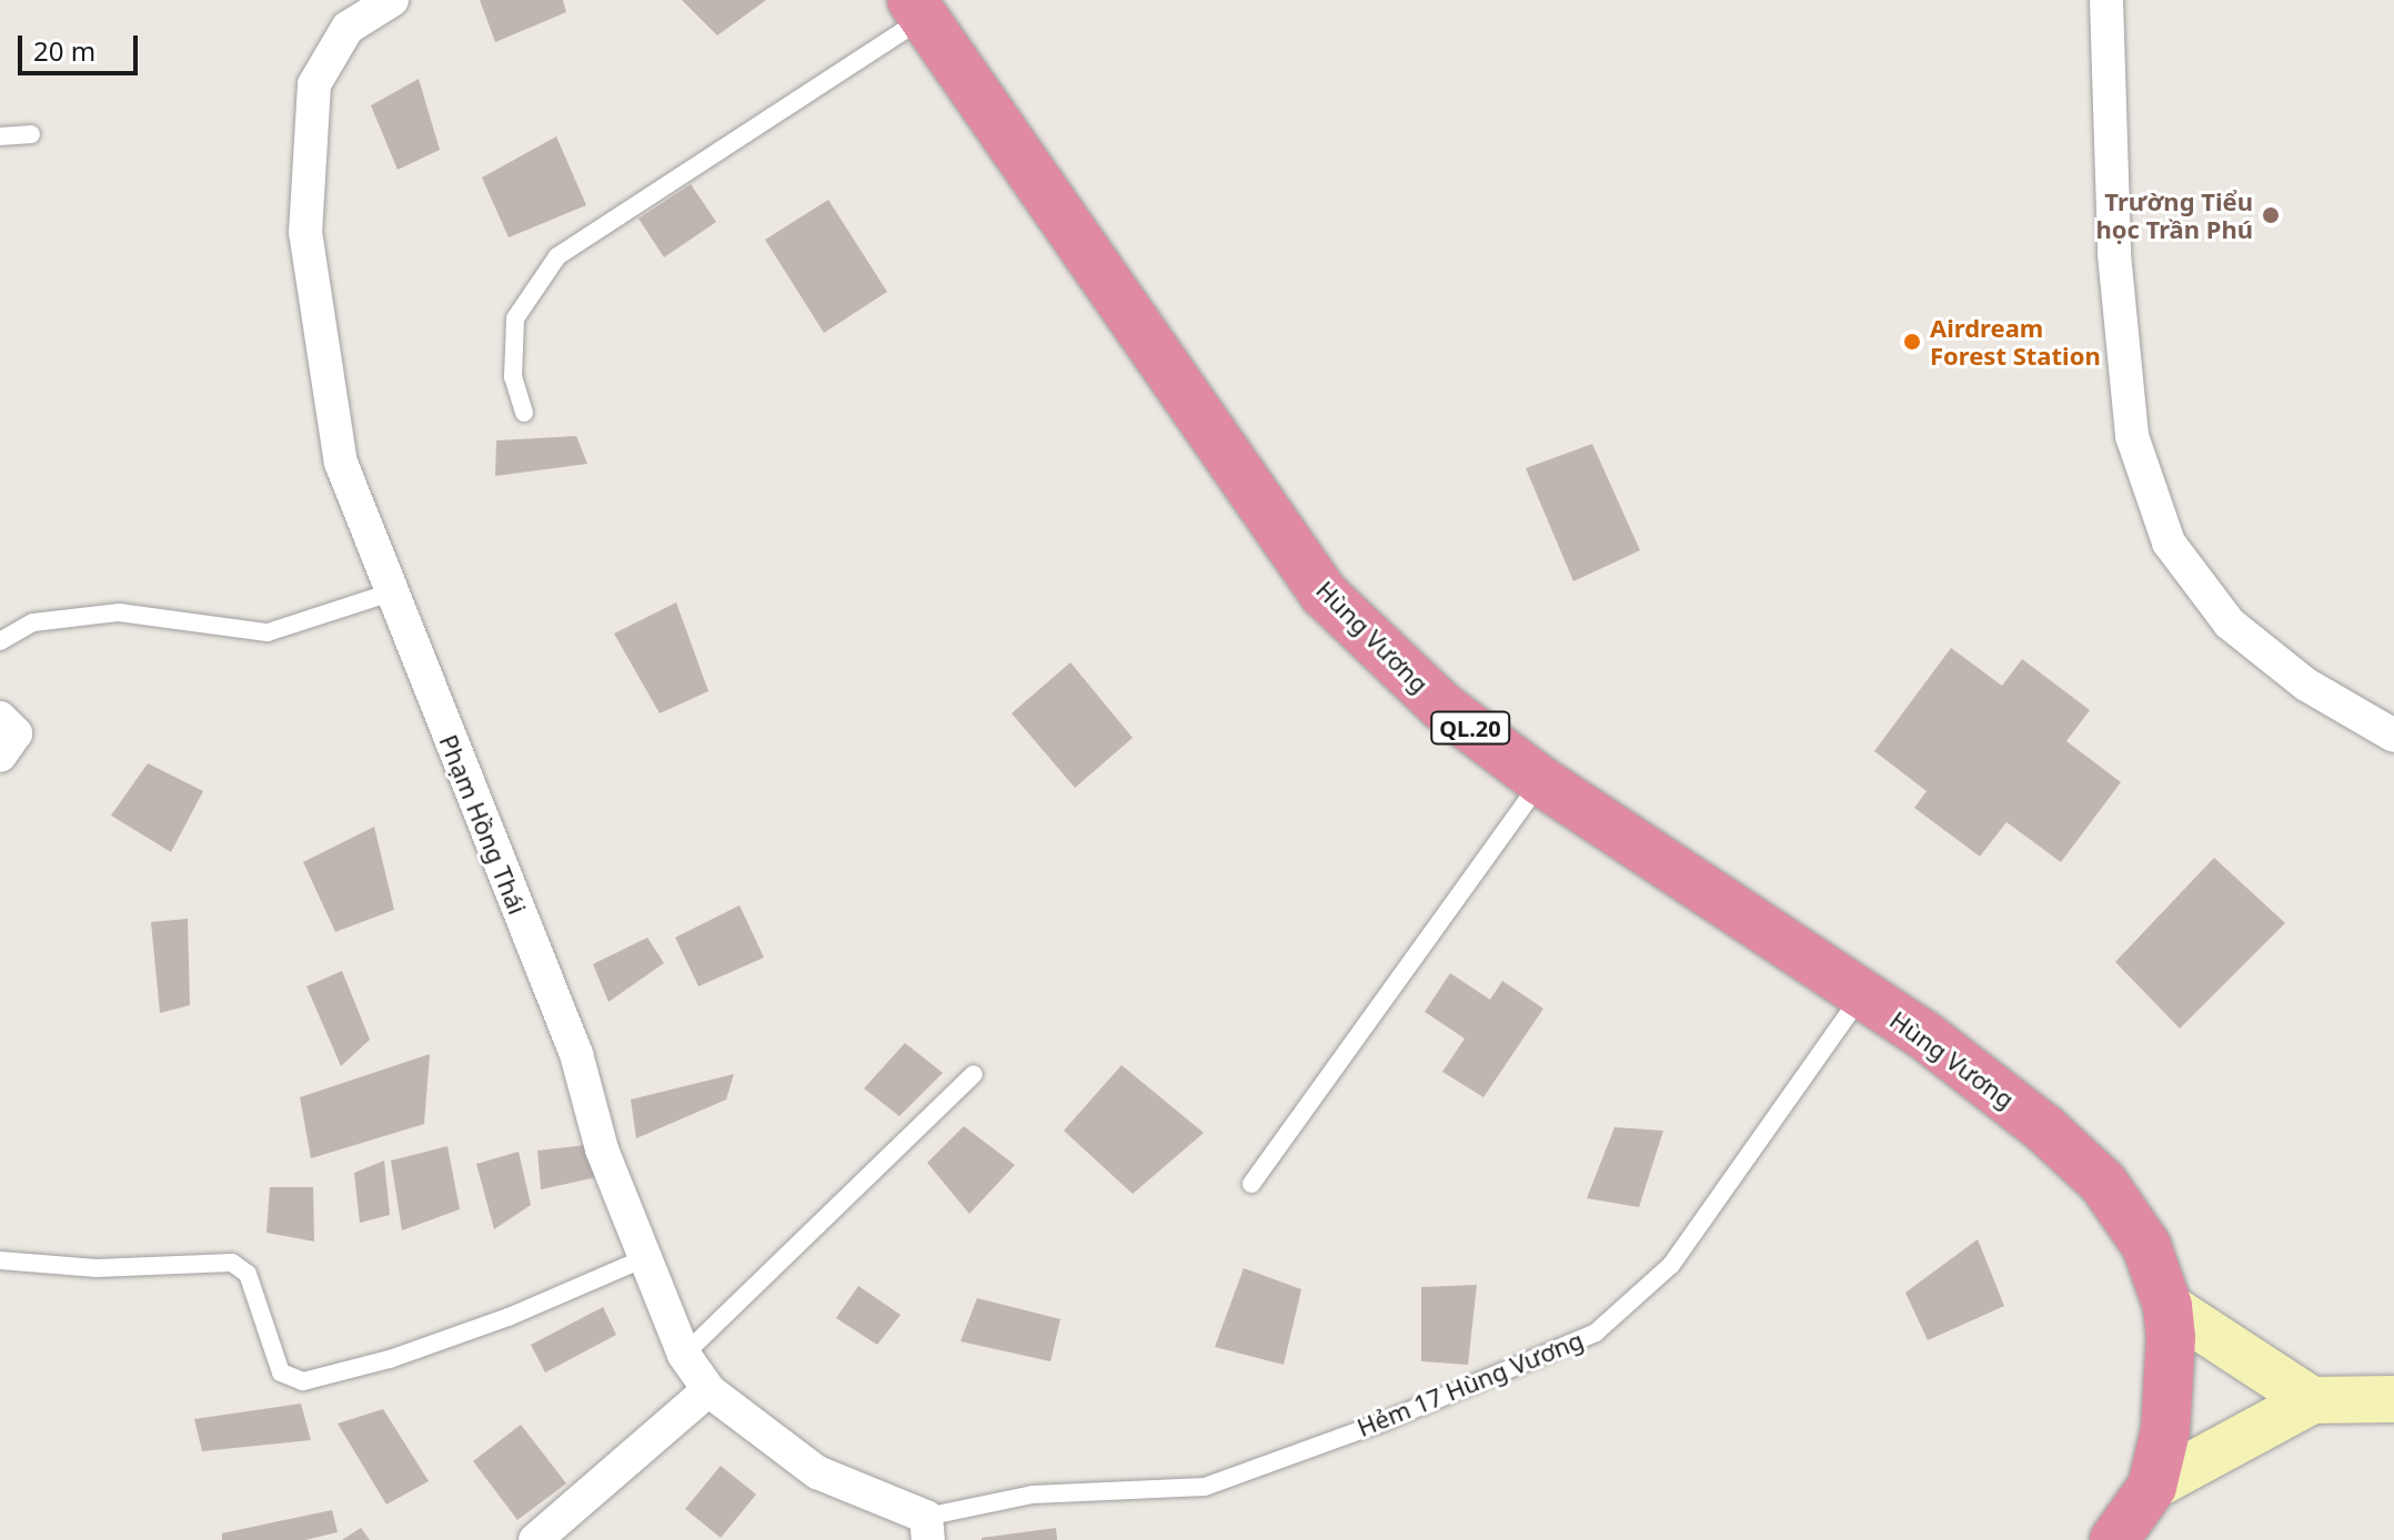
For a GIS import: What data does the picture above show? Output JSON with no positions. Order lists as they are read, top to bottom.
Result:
{
  "streets": {
    "highway": ["Hùng Vương", "QL.20"],
    "street": ["Phạm Hồng Thái"],
    "lane": ["Hẻm 17 Hùng Vương"]
  },
  "crossings": [
    ["Hùng Vương", "Hẻm 17 Hùng Vương"],
    ["Phạm Hồng Thái", "Hẻm 17 Hùng Vương"]
  ],
  "places": ["Trường Tiểu học Trần Phú", "Airdream Forest Station"],
  "scale_bar": "20 m"
}
